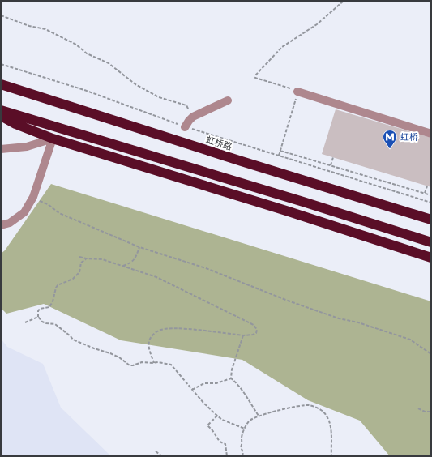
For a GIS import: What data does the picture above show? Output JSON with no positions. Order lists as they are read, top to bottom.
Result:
{
  "streets": {
    "highway": ["虹桥路"]
  },
  "places": {
    "metro station": ["虹桥"]
  }
}
